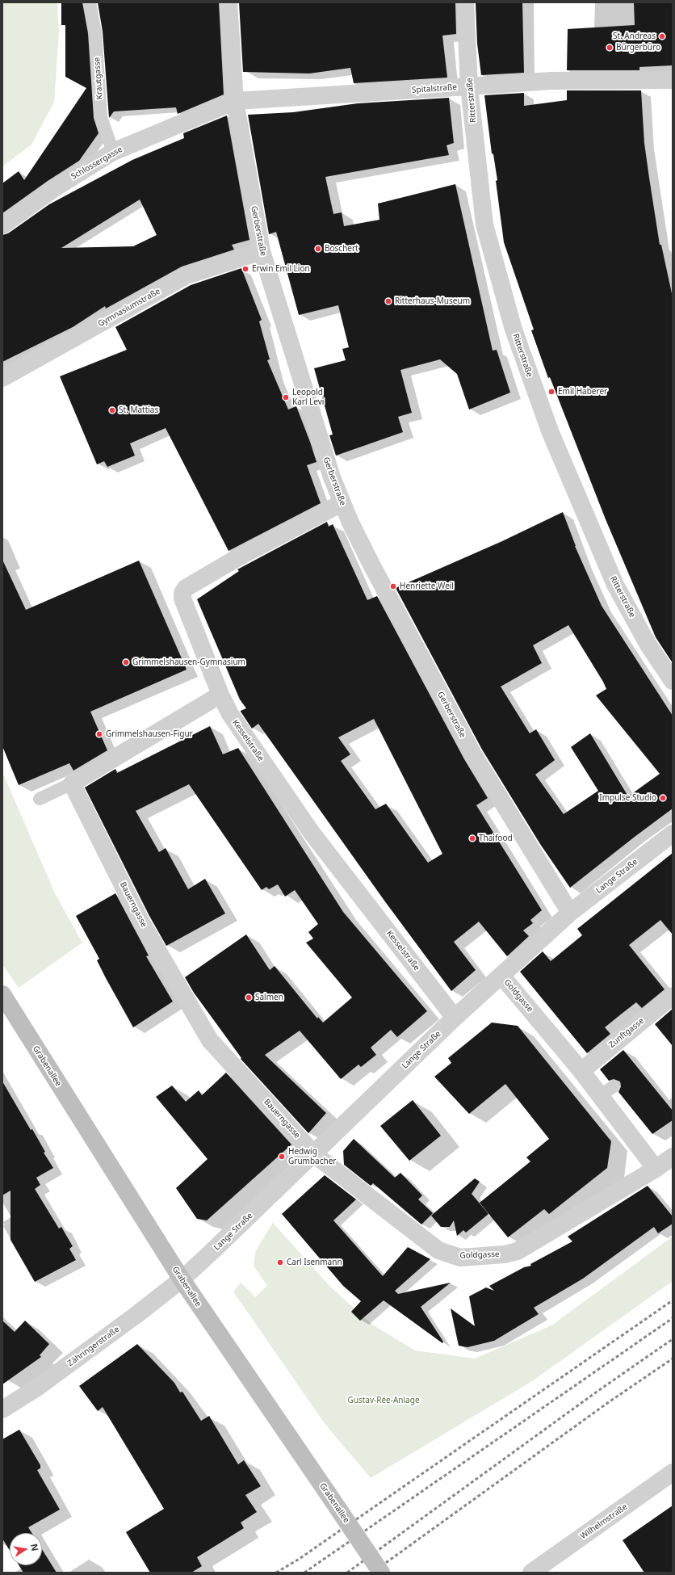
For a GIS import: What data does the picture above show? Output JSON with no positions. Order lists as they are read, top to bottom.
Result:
{
  "streets": {
    "main road": ["Grabenallee"],
    "street": [
      "Spitalstraße",
      "Ritterstraße",
      "Schlossergasse",
      "Gerberstraße",
      "Gymnasiumstraße",
      "Kesselstraße",
      "Lange Straße",
      "Bauerngasse",
      "Goldgasse",
      "Zunftgasse",
      "Zähringerstraße",
      "Wilhelmstraße"
    ],
    "lane": ["Krautgasse"]
  },
  "crossings": [
    ["Krautgasse", "Schlossergasse"],
    ["Spitalstraße", "Ritterstraße"],
    ["Spitalstraße", "Schlossergasse"],
    ["Spitalstraße", "Gerberstraße"],
    ["Schlossergasse", "Gerberstraße"],
    ["Gerberstraße", "Gymnasiumstraße"],
    ["Gerberstraße", "Kesselstraße"],
    ["Gerberstraße", "Lange Straße"],
    ["Kesselstraße", "Lange Straße"],
    ["Lange Straße", "Bauerngasse"],
    ["Lange Straße", "Goldgasse"],
    ["Lange Straße", "Grabenallee"],
    ["Lange Straße", "Zähringerstraße"],
    ["Bauerngasse", "Goldgasse"],
    ["Goldgasse", "Zunftgasse"],
    ["Grabenallee", "Zähringerstraße"]
  ],
  "parks": ["Gustav-Rée-Anlage"],
  "places": [
    "St. Andreas",
    "Bürgerbüro",
    "Boschert",
    "Erwin Emil Lion",
    "Ritterhaus-Museum",
    "Emil Haberer",
    "Leopold Karl Levi",
    "St. Mattias",
    "Henriette Weil",
    "Grimmelshausen-Gymnasium",
    "Grimmelshausen-Figur",
    "Impulse Studio",
    "Thaifood",
    "Salmen",
    "Hedwig Grumbacher",
    "Carl Isenmann"
  ],
  "north": "right"
}
